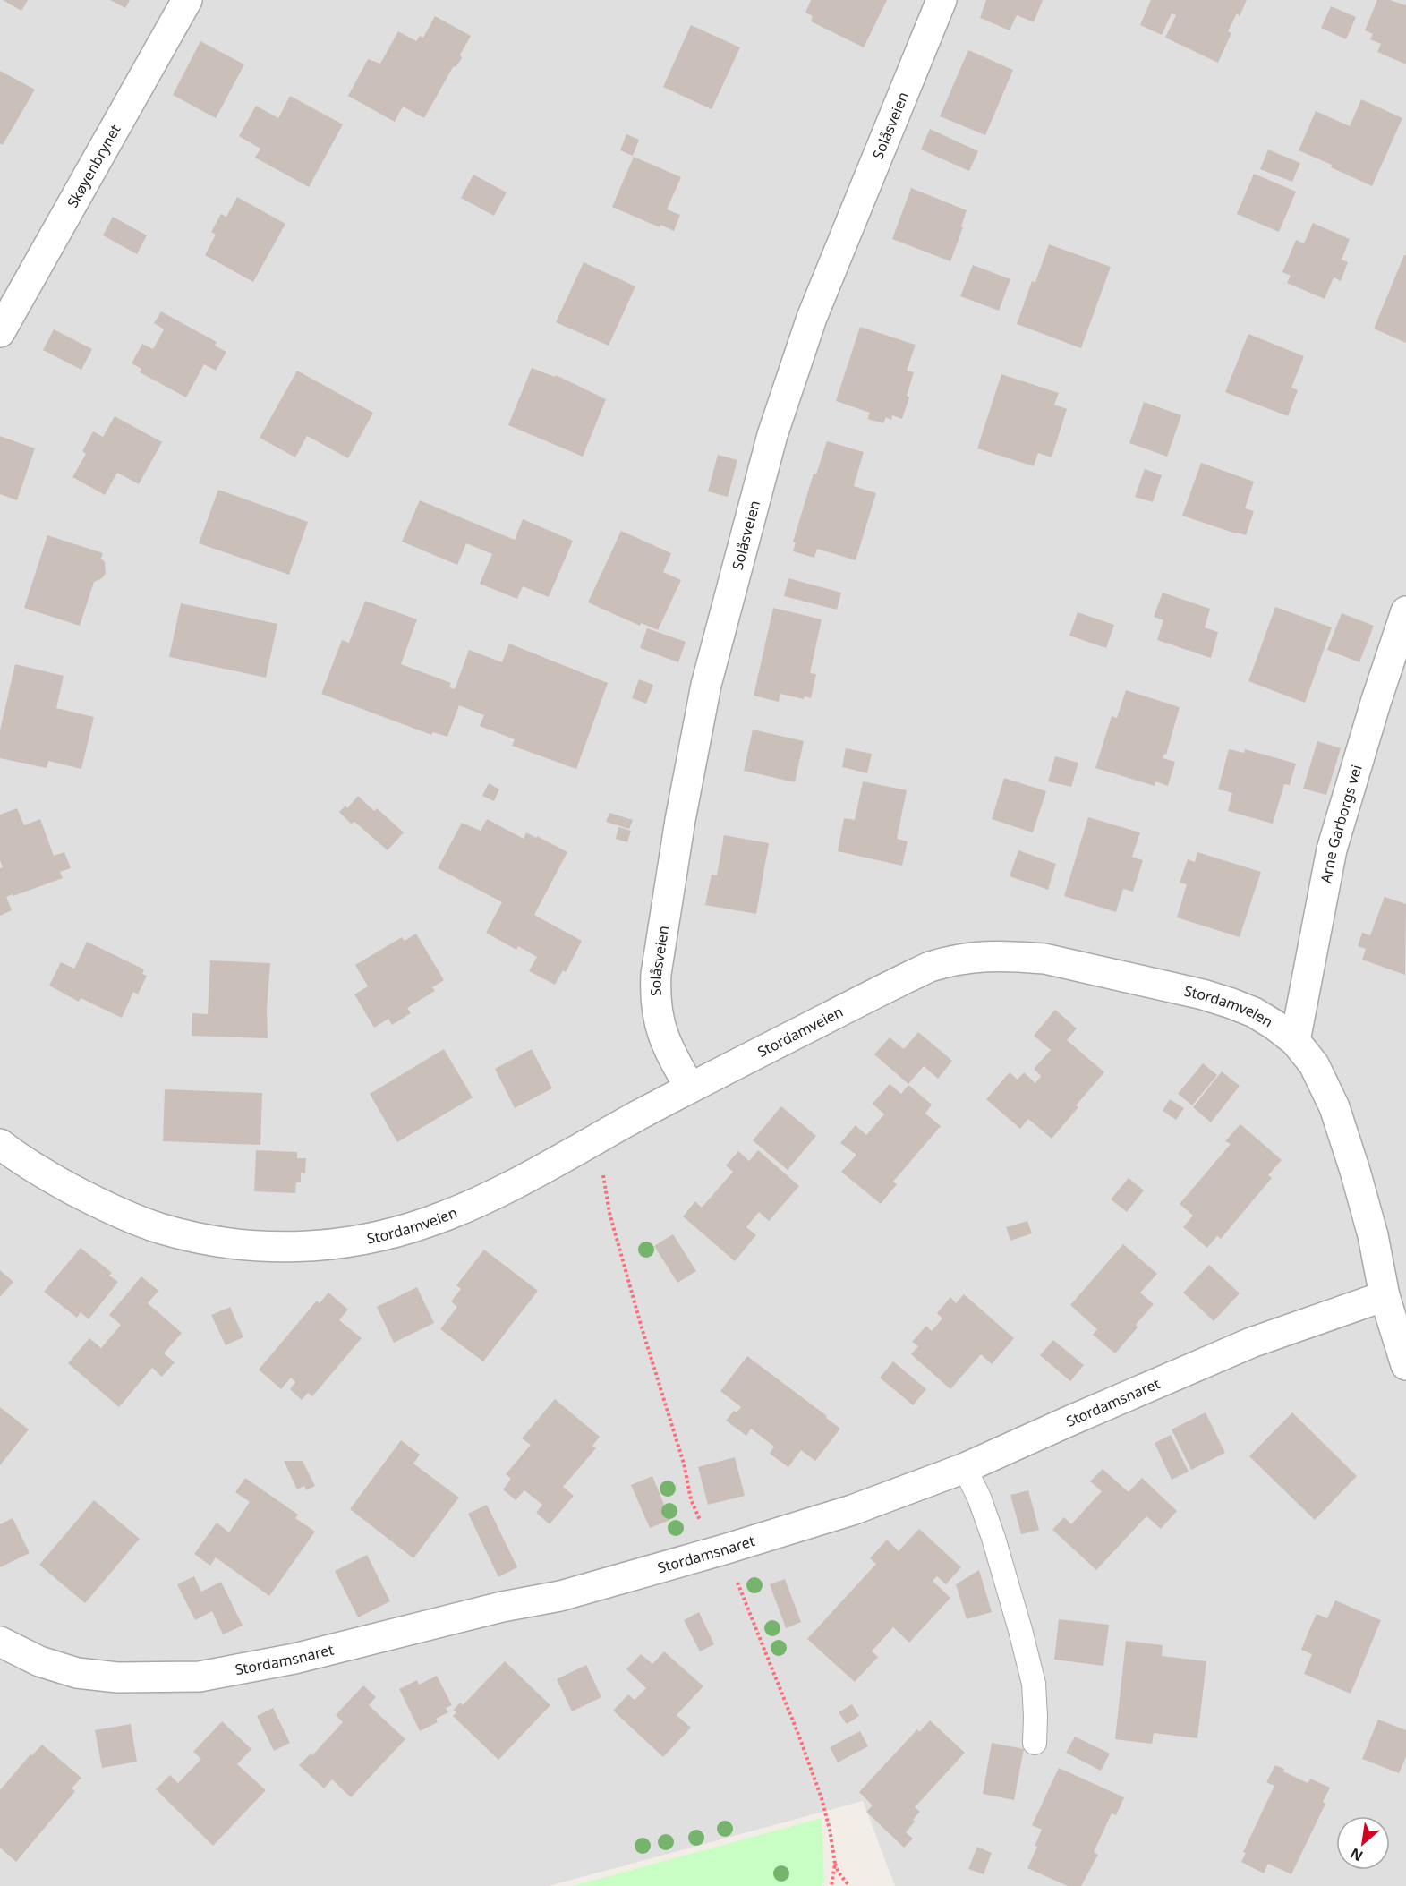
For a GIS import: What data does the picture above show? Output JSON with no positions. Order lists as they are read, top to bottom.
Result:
{
  "streets": {
    "street": [
      "Solåsveien",
      "Skøyenbrynet",
      "Arne Garborgs vei",
      "Stordamveien",
      "Stordamsnaret"
    ]
  },
  "crossings": [
    ["Solåsveien", "Stordamveien"],
    ["Arne Garborgs vei", "Stordamveien"],
    ["Stordamveien", "Stordamsnaret"]
  ],
  "north": "bottom left"
}
